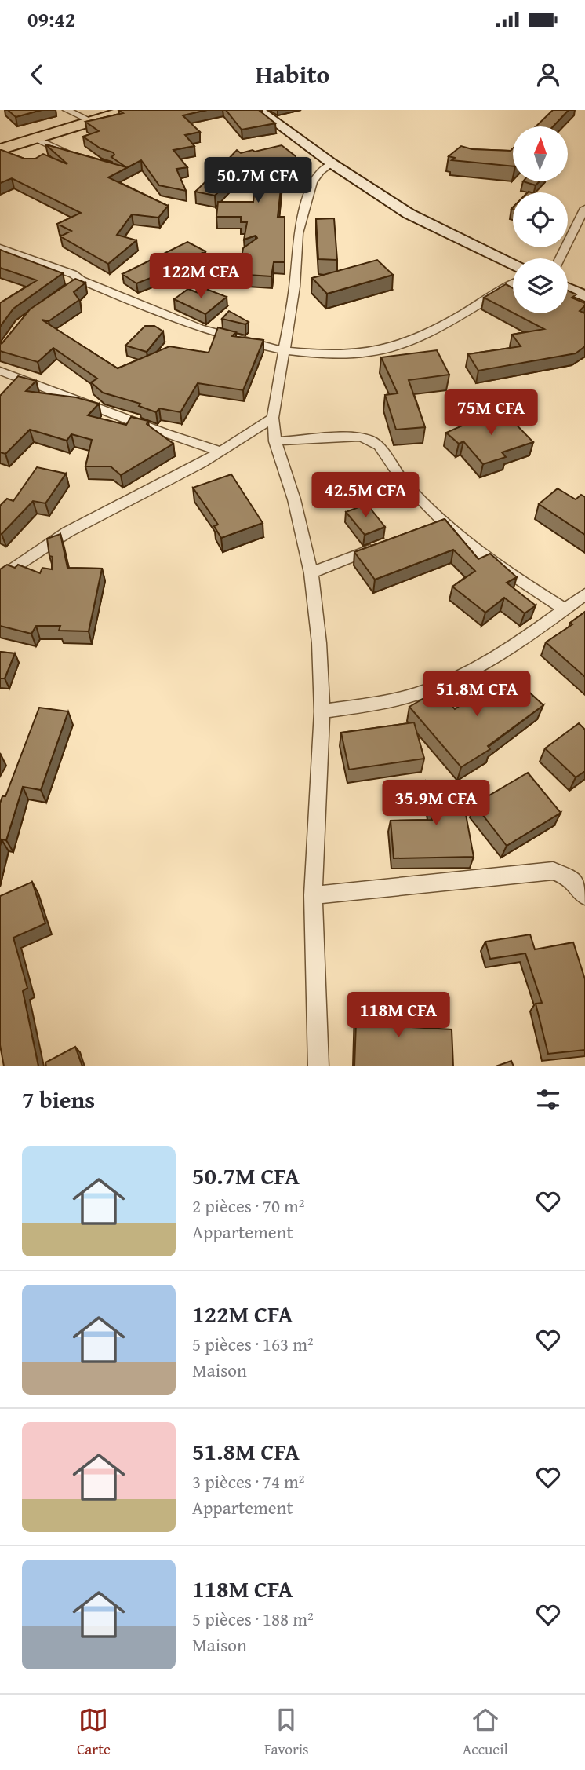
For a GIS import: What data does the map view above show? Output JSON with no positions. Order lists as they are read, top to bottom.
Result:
{
  "north": "top",
  "page": {
    "status": "09:42",
    "header": "Habito",
    "price": [
      "50.7M CFA",
      "122M CFA",
      "75M CFA",
      "42.5M CFA",
      "51.8M CFA",
      "35.9M CFA",
      "118M CFA"
    ],
    "heading": "7 biens",
    "list": [
      {
        "name": "50.7M CFA",
        "note": "2 pièces · 70 m² · Appartement"
      },
      {
        "name": "122M CFA",
        "note": "5 pièces · 163 m² · Maison"
      },
      {
        "name": "51.8M CFA",
        "note": "3 pièces · 74 m² · Appartement"
      },
      {
        "name": "118M CFA",
        "note": "5 pièces · 188 m² · Maison"
      }
    ],
    "tabs": ["Carte", "Favoris", "Accueil"]
  }
}
